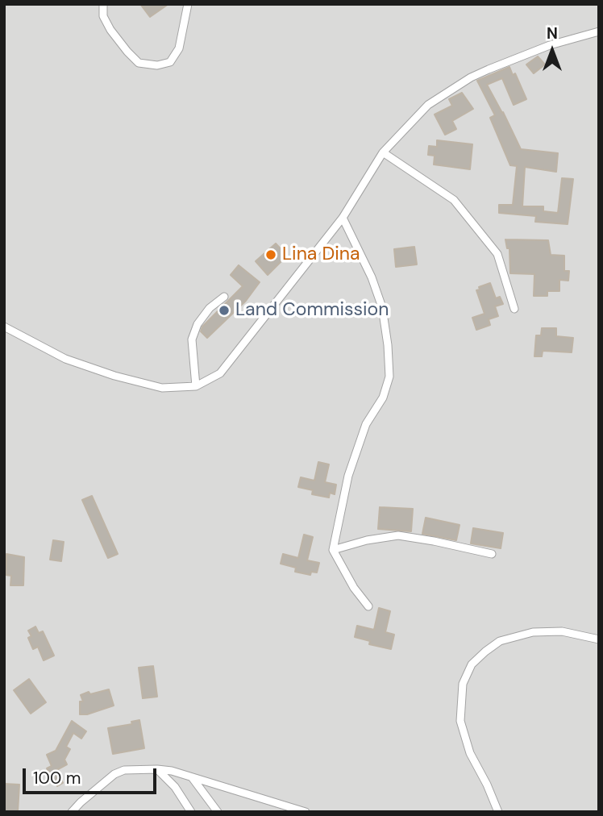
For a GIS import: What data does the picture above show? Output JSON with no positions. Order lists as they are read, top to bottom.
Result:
{
  "places": ["Lina Dina", "Land Commission"],
  "scale_bar": "100 m",
  "north": "top"
}
